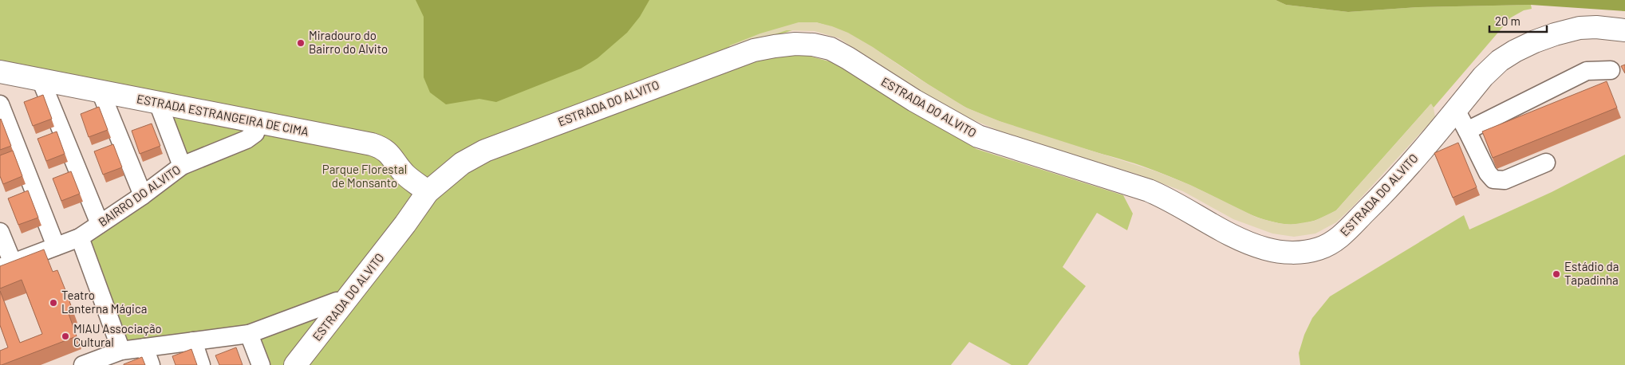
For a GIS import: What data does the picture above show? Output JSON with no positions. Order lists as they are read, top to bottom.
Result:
{
  "streets": {
    "street": ["ESTRADA DO ALVITO", "ESTRADA ESTRANGEIRA DE CIMA", "BAIRRO DO ALVITO"]
  },
  "crossings": [
    ["ESTRADA DO ALVITO", "ESTRADA ESTRANGEIRA DE CIMA"],
    ["ESTRADA ESTRANGEIRA DE CIMA", "BAIRRO DO ALVITO"]
  ],
  "parks": ["Parque Florestal de Monsanto"],
  "places": [
    "Miradouro do Bairro do Alvito",
    "Estádio da Tapadinha",
    "Teatro Lanterna Mágica",
    "MIAU Associação Cultural"
  ],
  "scale_bar": "20 m"
}
